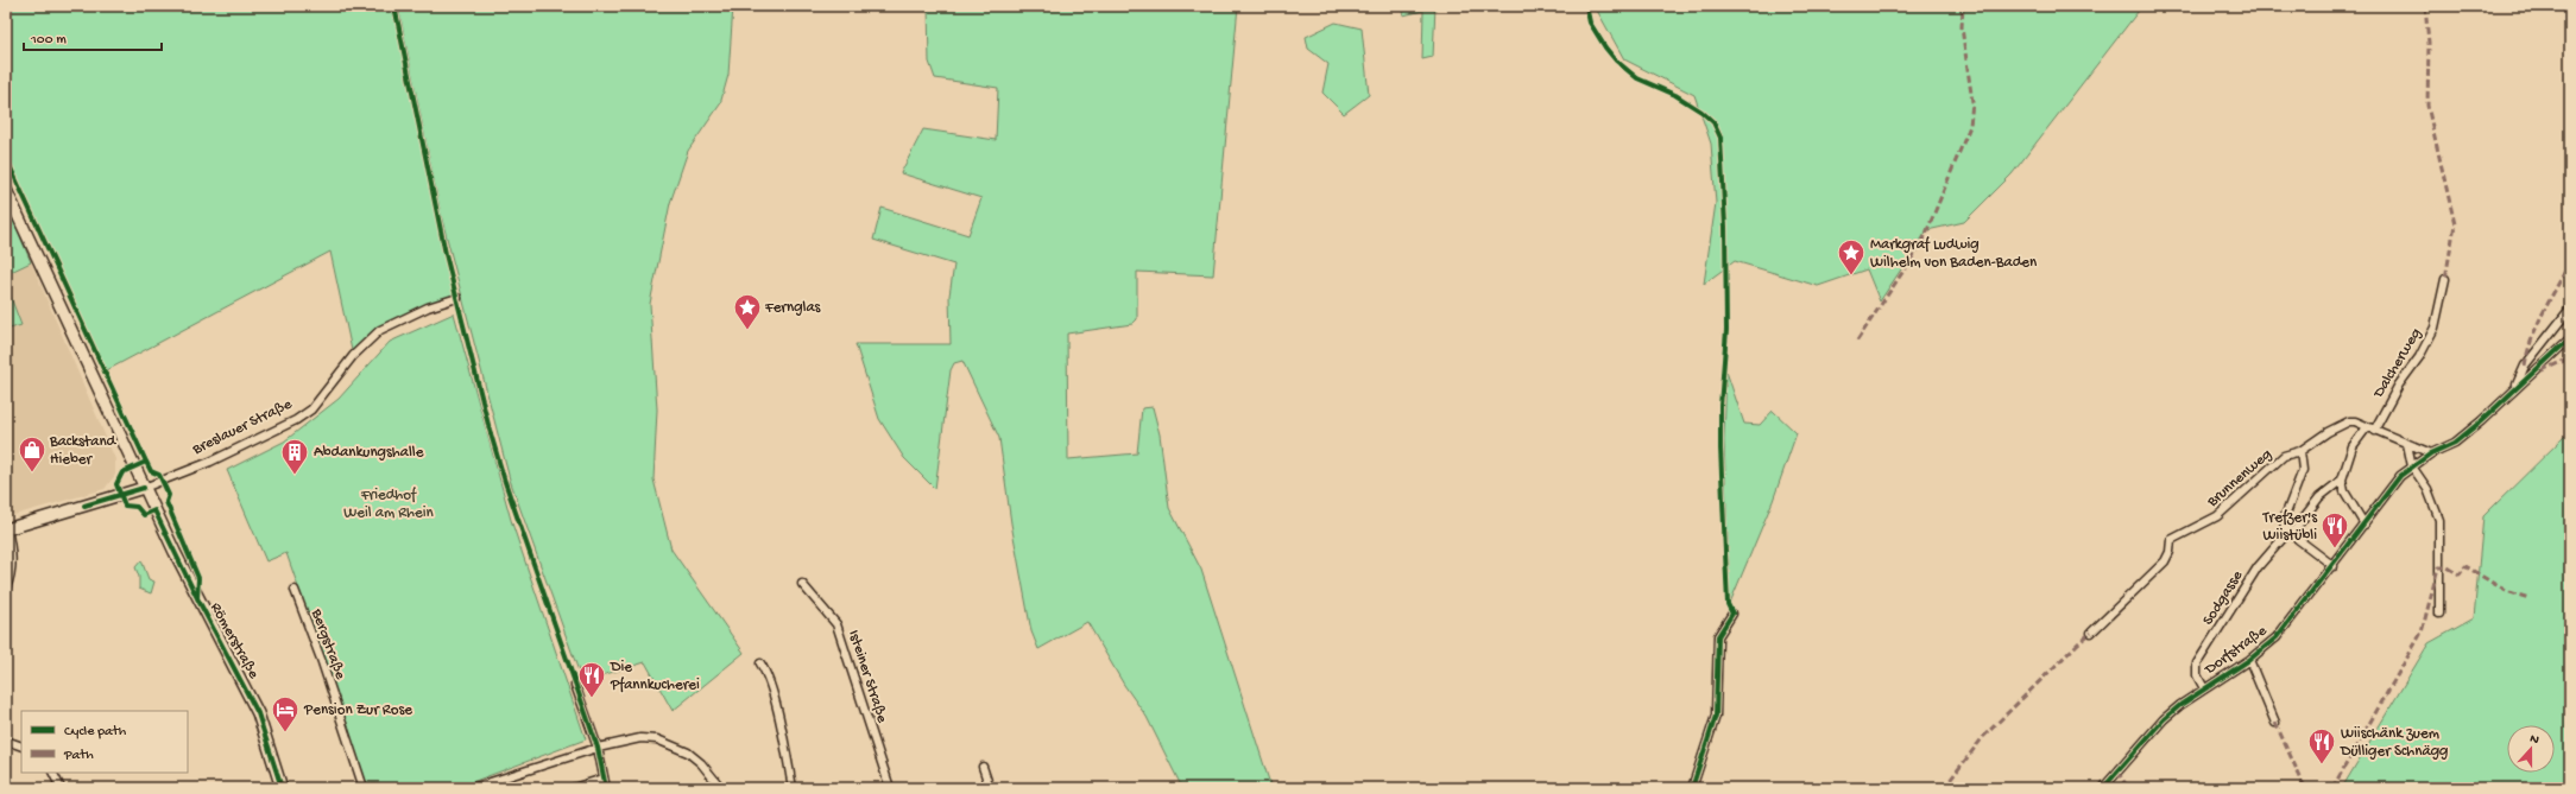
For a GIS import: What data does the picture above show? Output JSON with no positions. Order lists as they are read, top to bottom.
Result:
{
  "streets": {
    "street": [
      "Dalcherweg",
      "Breslauer Straße",
      "Brunnenweg",
      "Sodgasse",
      "Römerstraße",
      "Bergstraße",
      "Dorfstraße",
      "Isteiner Straße"
    ]
  },
  "crossings": [
    ["Dalcherweg", "Brunnenweg"],
    ["Breslauer Straße", "Römerstraße"],
    ["Brunnenweg", "Dorfstraße"],
    ["Sodgasse", "Dorfstraße"]
  ],
  "parks": ["Friedhof Weil am Rhein"],
  "places": {
    "place": ["Markgraf Ludwig Wilhelm von Baden-Baden", "Fernglas"],
    "shop": ["Backstand Hieber"],
    "building": ["Abdankungshalle"],
    "restaurant": ["Trefzer's Wiistübli", "Die Pfannkucherei", "Wiischänk zuem Dülliger Schnägg"],
    "hotel": ["Pension Zur Rose"]
  },
  "legend": ["Cycle path", "Path"],
  "scale_bar": "100 m",
  "north": "top"
}
